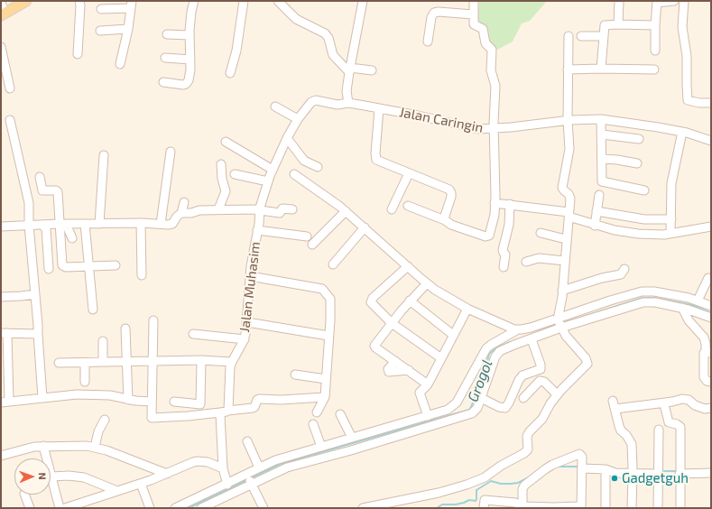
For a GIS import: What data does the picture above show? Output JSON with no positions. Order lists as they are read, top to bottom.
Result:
{
  "streets": {
    "street": ["Jalan Caringin", "Jalan Muhasim"]
  },
  "crossings": [
    ["Jalan Caringin", "Jalan Muhasim"]
  ],
  "water": ["Grogol"],
  "places": ["Gadgetguh"],
  "north": "right"
}
